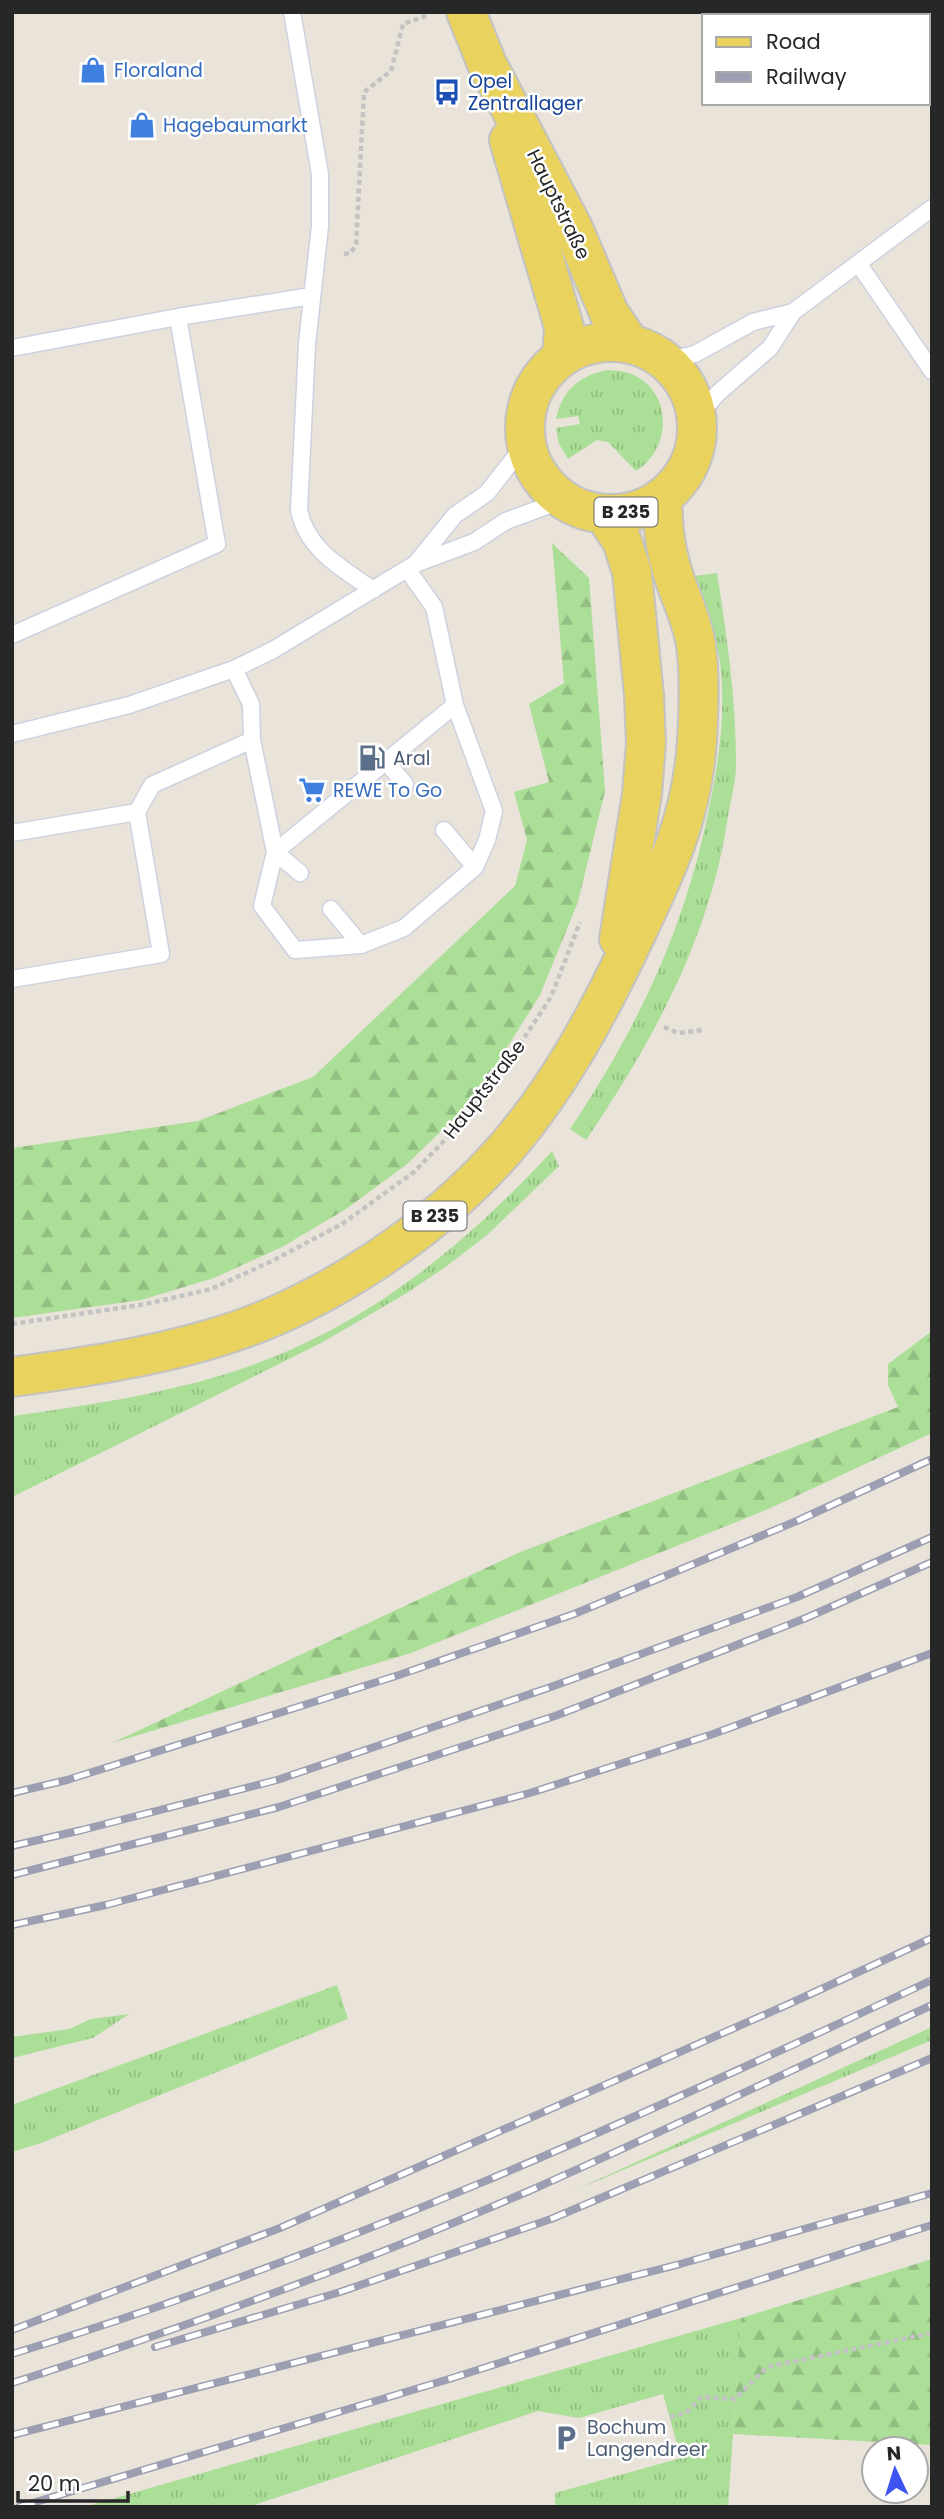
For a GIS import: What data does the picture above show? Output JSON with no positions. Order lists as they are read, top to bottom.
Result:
{
  "streets": {
    "main road": ["Hauptstraße", "B 235"]
  },
  "crossings": [
    ["Hauptstraße", "B 235"]
  ],
  "places": {
    "shop": ["Floraland", "Hagebaumarkt"],
    "bus stop": ["Opel Zentrallager"],
    "fuel station": ["Aral"],
    "supermarket": ["REWE To Go"],
    "parking": ["Bochum Langendreer"]
  },
  "legend": ["Road", "Railway"],
  "scale_bar": "20 m",
  "north": "top"
}
